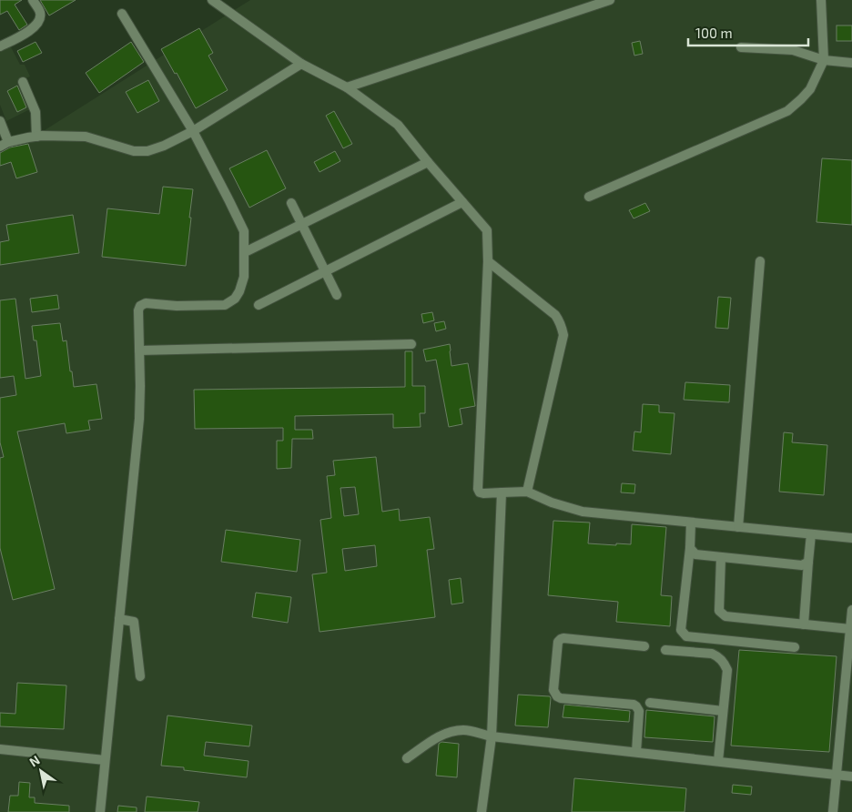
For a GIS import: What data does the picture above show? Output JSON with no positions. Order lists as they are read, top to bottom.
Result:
{
  "scale_bar": "100 m",
  "north": "top left"
}
